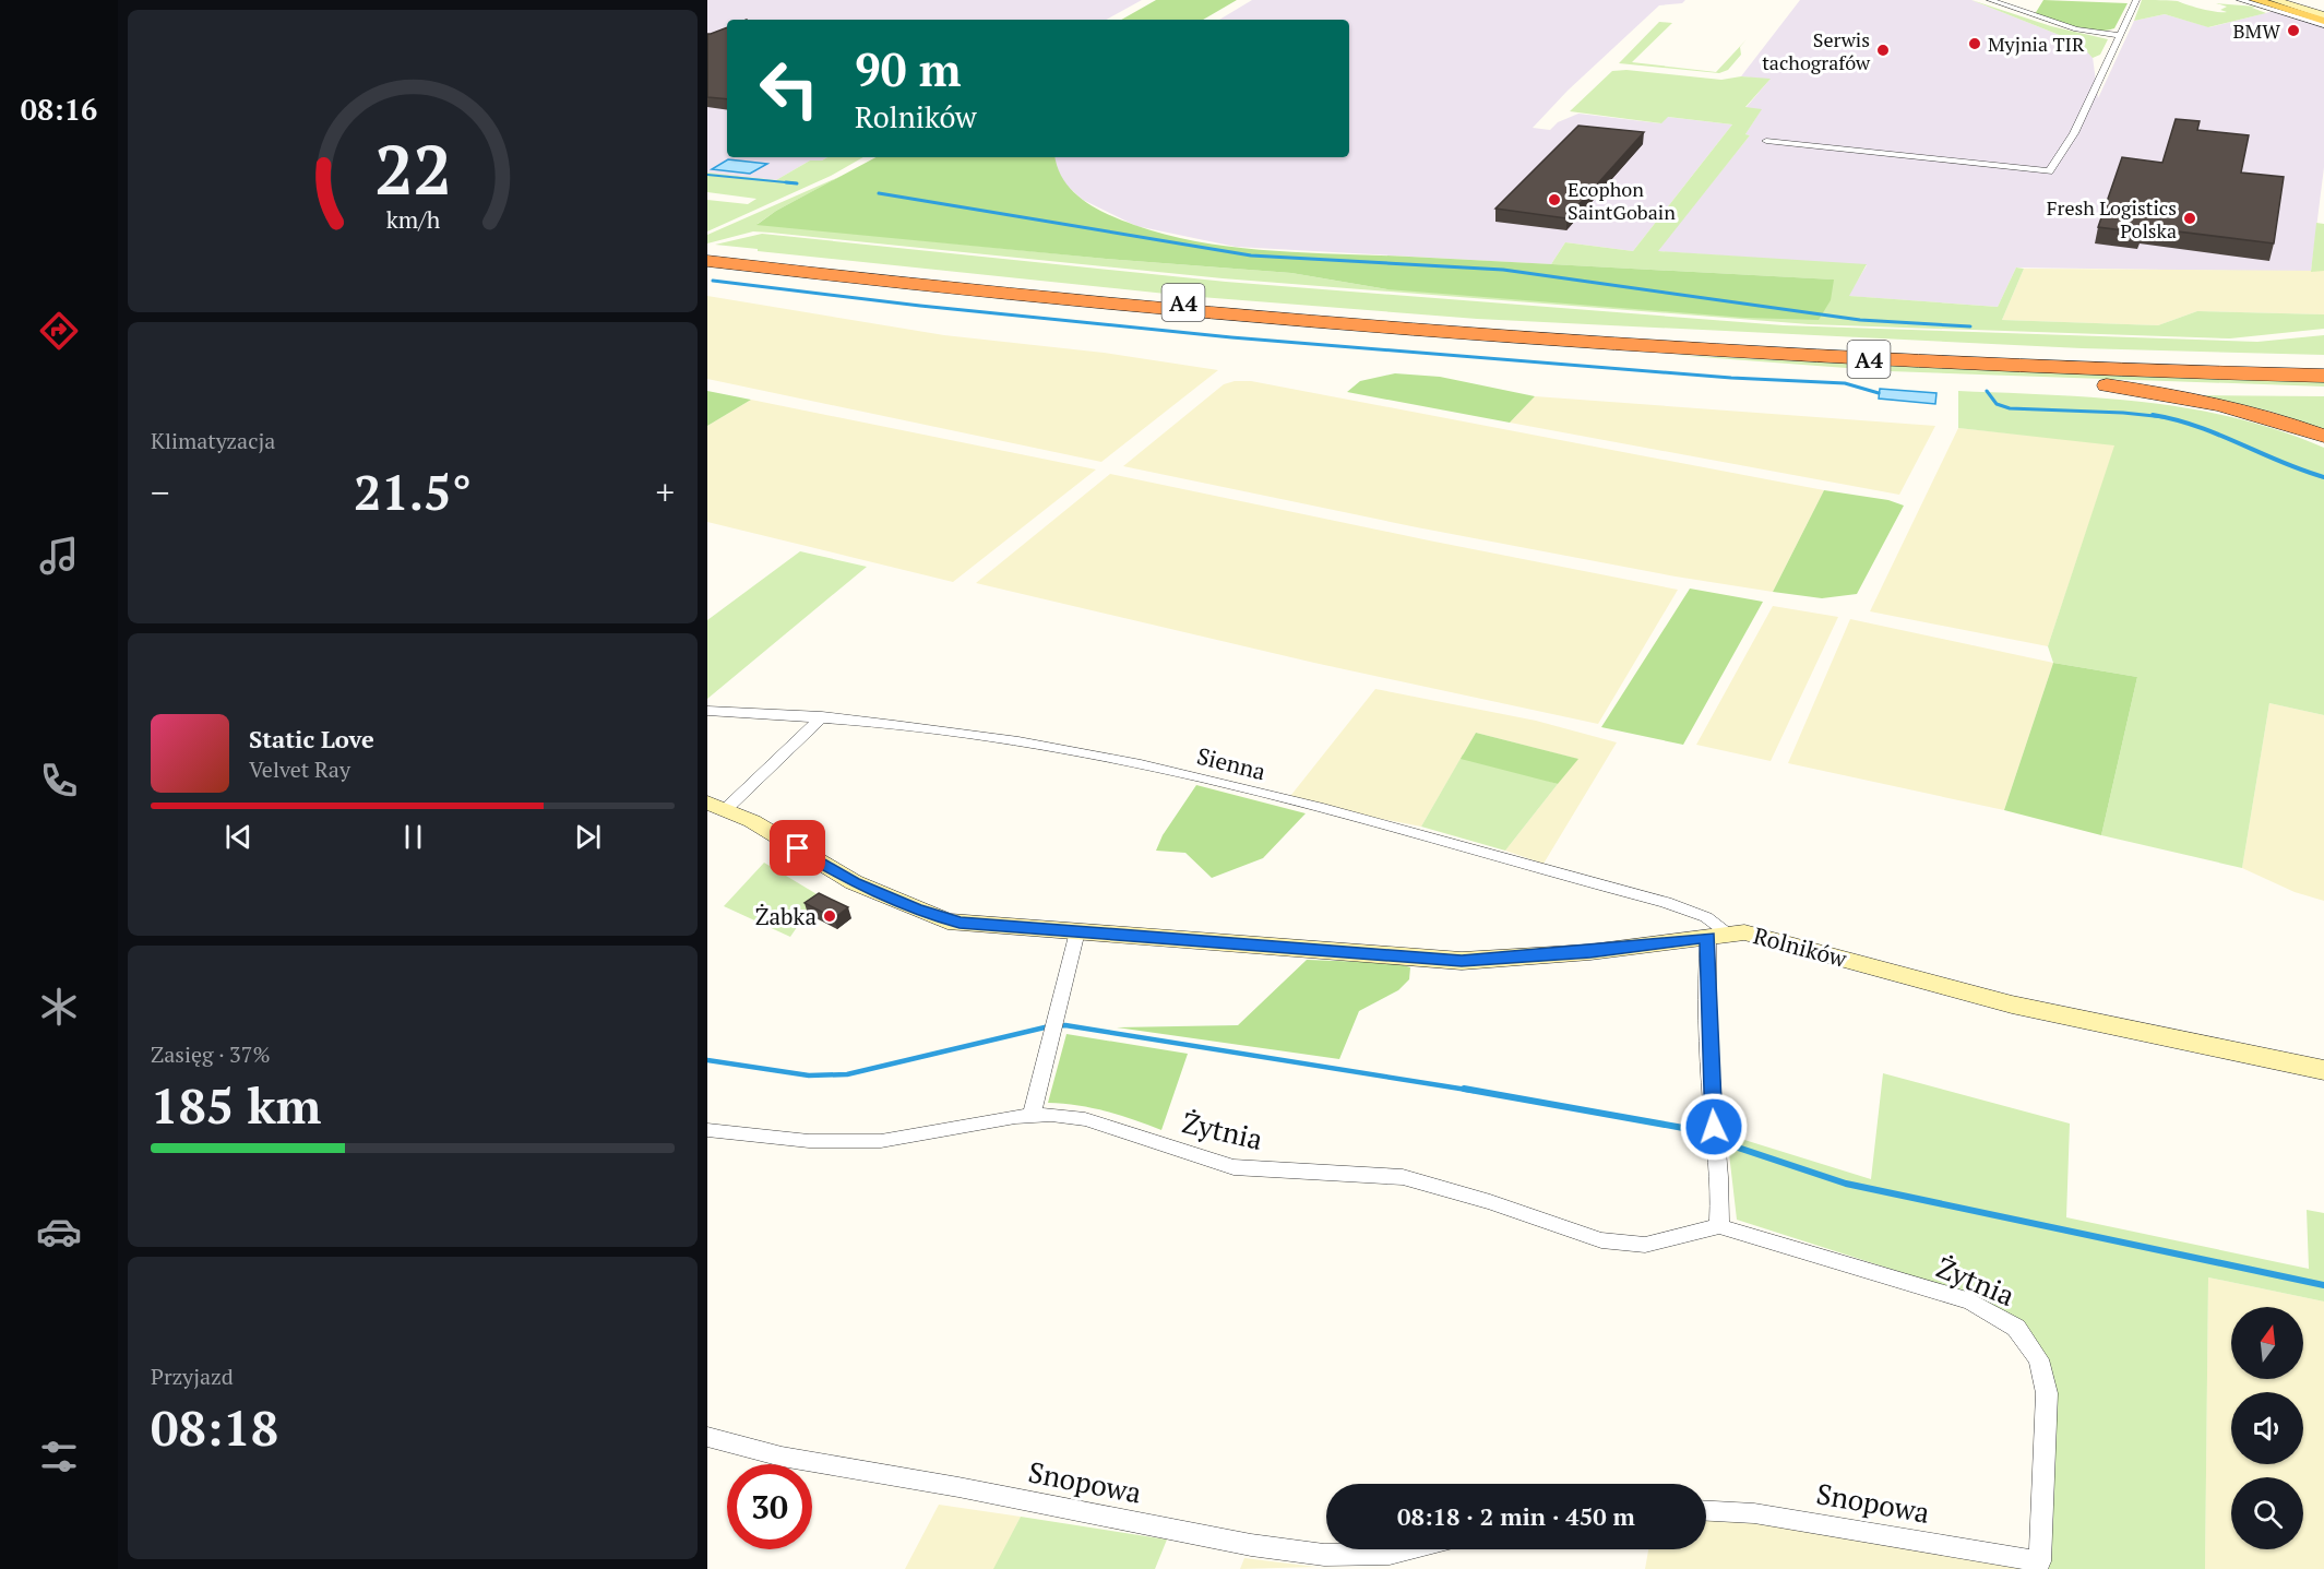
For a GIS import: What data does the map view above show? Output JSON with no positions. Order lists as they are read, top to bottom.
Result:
{
  "streets": {
    "highway": ["A4"],
    "street": [
      "Sienna",
      "Rolników",
      "Żytnia",
      "Snopowa"
    ]
  },
  "crossings": [
    ["Sienna", "Rolników"],
    ["Żytnia", "Snopowa"]
  ],
  "places": [
    "BMW",
    "Myjnia TIR",
    "Serwis tachografów",
    "Ecophon SaintGobain",
    "Fresh Logistics Polska",
    "Żabka"
  ],
  "north": "top",
  "page": {
    "tabs": "08:16",
    "turn": ["90 m", "Rolników"],
    "tile": [
      "Klimatyzacja",
      ["Zasięg · 37%", "185 km"],
      ["Przyjazd", "08:18"]
    ],
    "heat": ["−", "21.5°", "+"],
    "song": ["Static Love", "Velvet Ray"],
    "limit": "30",
    "trip": "08:18 · 2 min · 450 m",
    "gauge": ["22", "km/h"]
  }
}
